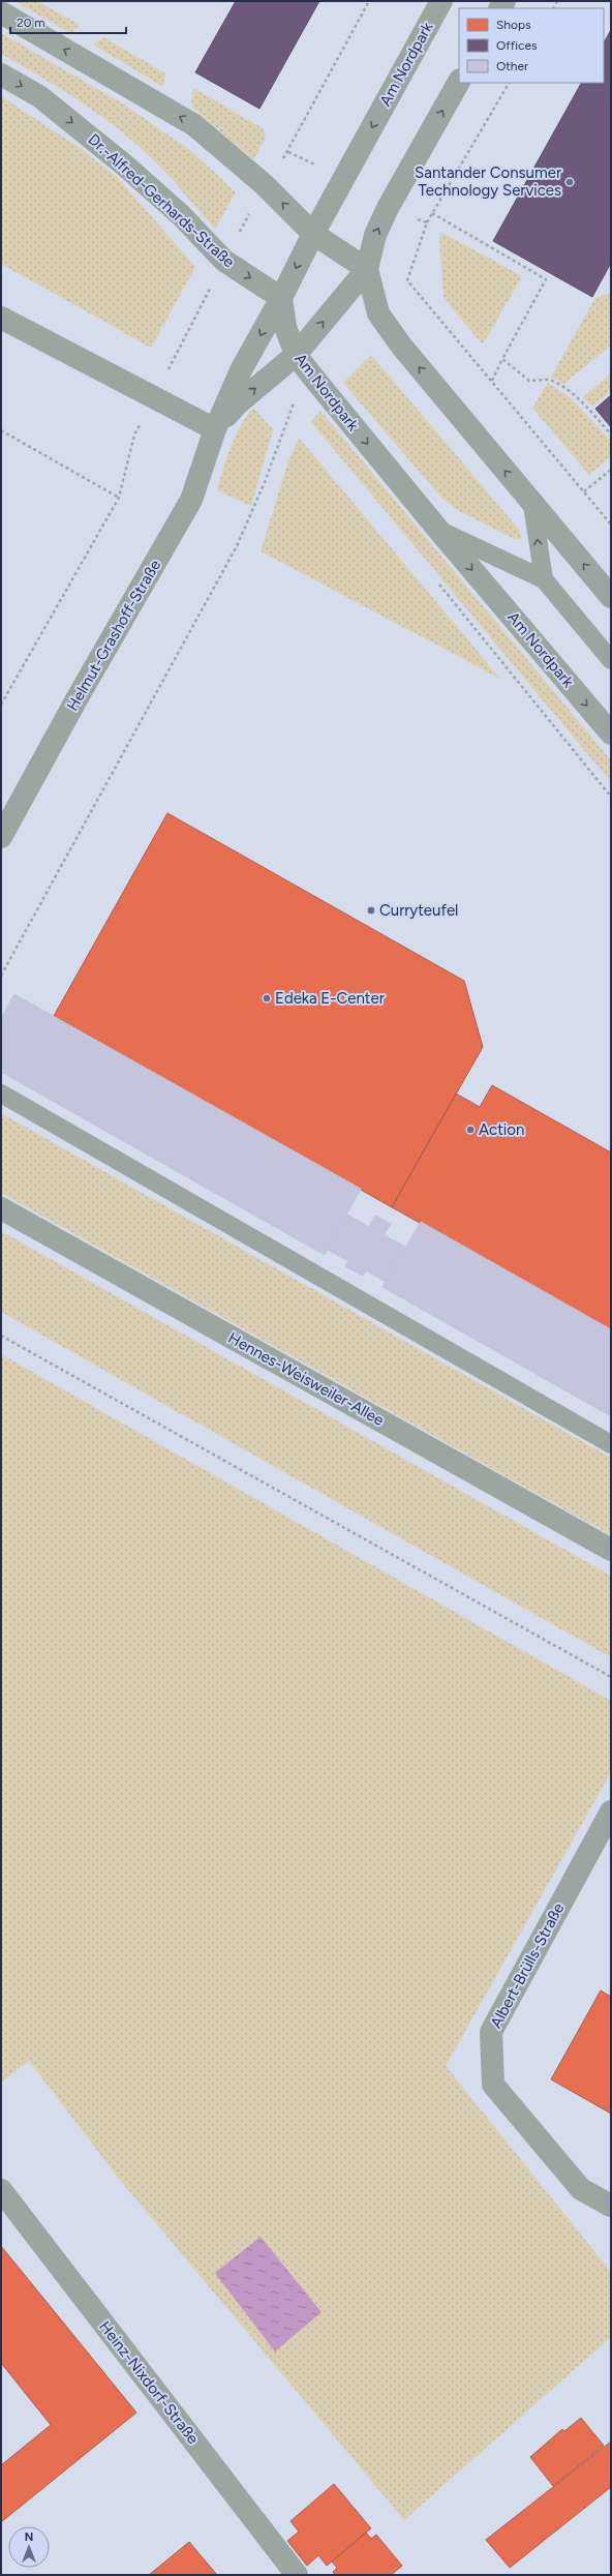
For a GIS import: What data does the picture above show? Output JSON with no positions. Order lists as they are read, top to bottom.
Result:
{
  "streets": {
    "street": [
      "Am Nordpark",
      "Dr.-Alfred-Gerhards-Straße",
      "Helmut-Grashoff-Straße",
      "Hennes-Weisweiler-Allee",
      "Albert-Brülls-Straße",
      "Heinz-Nixdorf-Straße"
    ]
  },
  "crossings": [
    ["Am Nordpark", "Dr.-Alfred-Gerhards-Straße"],
    ["Am Nordpark", "Helmut-Grashoff-Straße"],
    ["Dr.-Alfred-Gerhards-Straße", "Helmut-Grashoff-Straße"]
  ],
  "places": [
    "Santander Consumer Technology Services",
    "Curryteufel",
    "Edeka E-Center",
    "Action"
  ],
  "legend": ["Shops", "Offices", "Other"],
  "scale_bar": "20 m",
  "north": "top"
}
